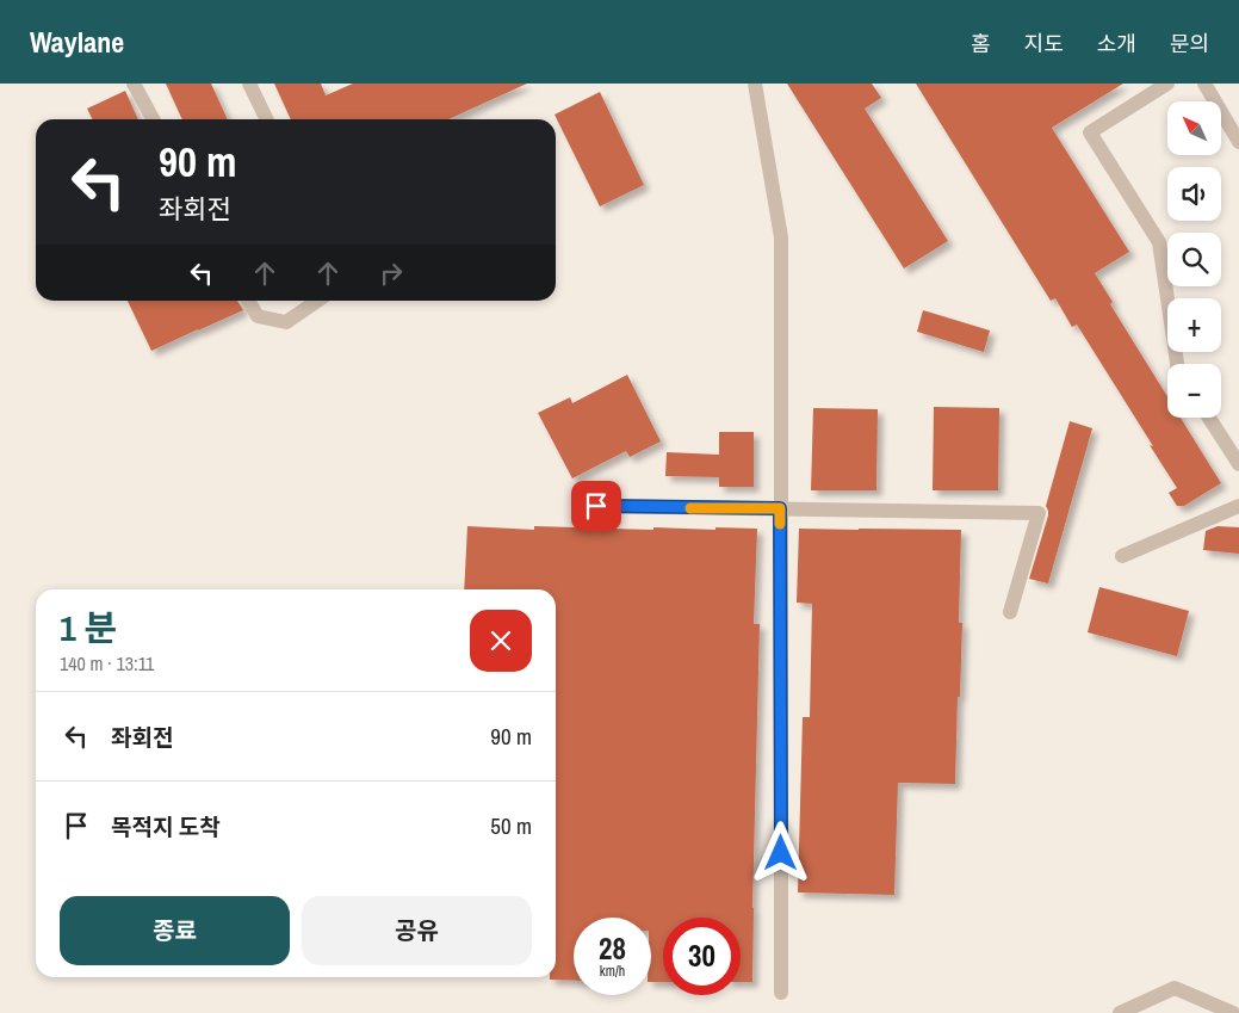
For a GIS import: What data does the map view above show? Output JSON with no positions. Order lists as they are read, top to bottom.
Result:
{
  "north": "top left",
  "page": {
    "header": "Waylane",
    "nav": [
      "홈",
      "지도",
      "소개",
      "문의"
    ],
    "map_buttons": ["+", "−"],
    "turn": ["90 m", "좌회전"],
    "heading": ["1 분", "140 m · 13:11"],
    "list": [
      {
        "name": "좌회전",
        "value": "90 m"
      },
      {
        "name": "목적지 도착",
        "value": "50 m"
      }
    ],
    "buttons": ["종료", "공유"],
    "speed": "28 km/h",
    "limit": "30"
  }
}
